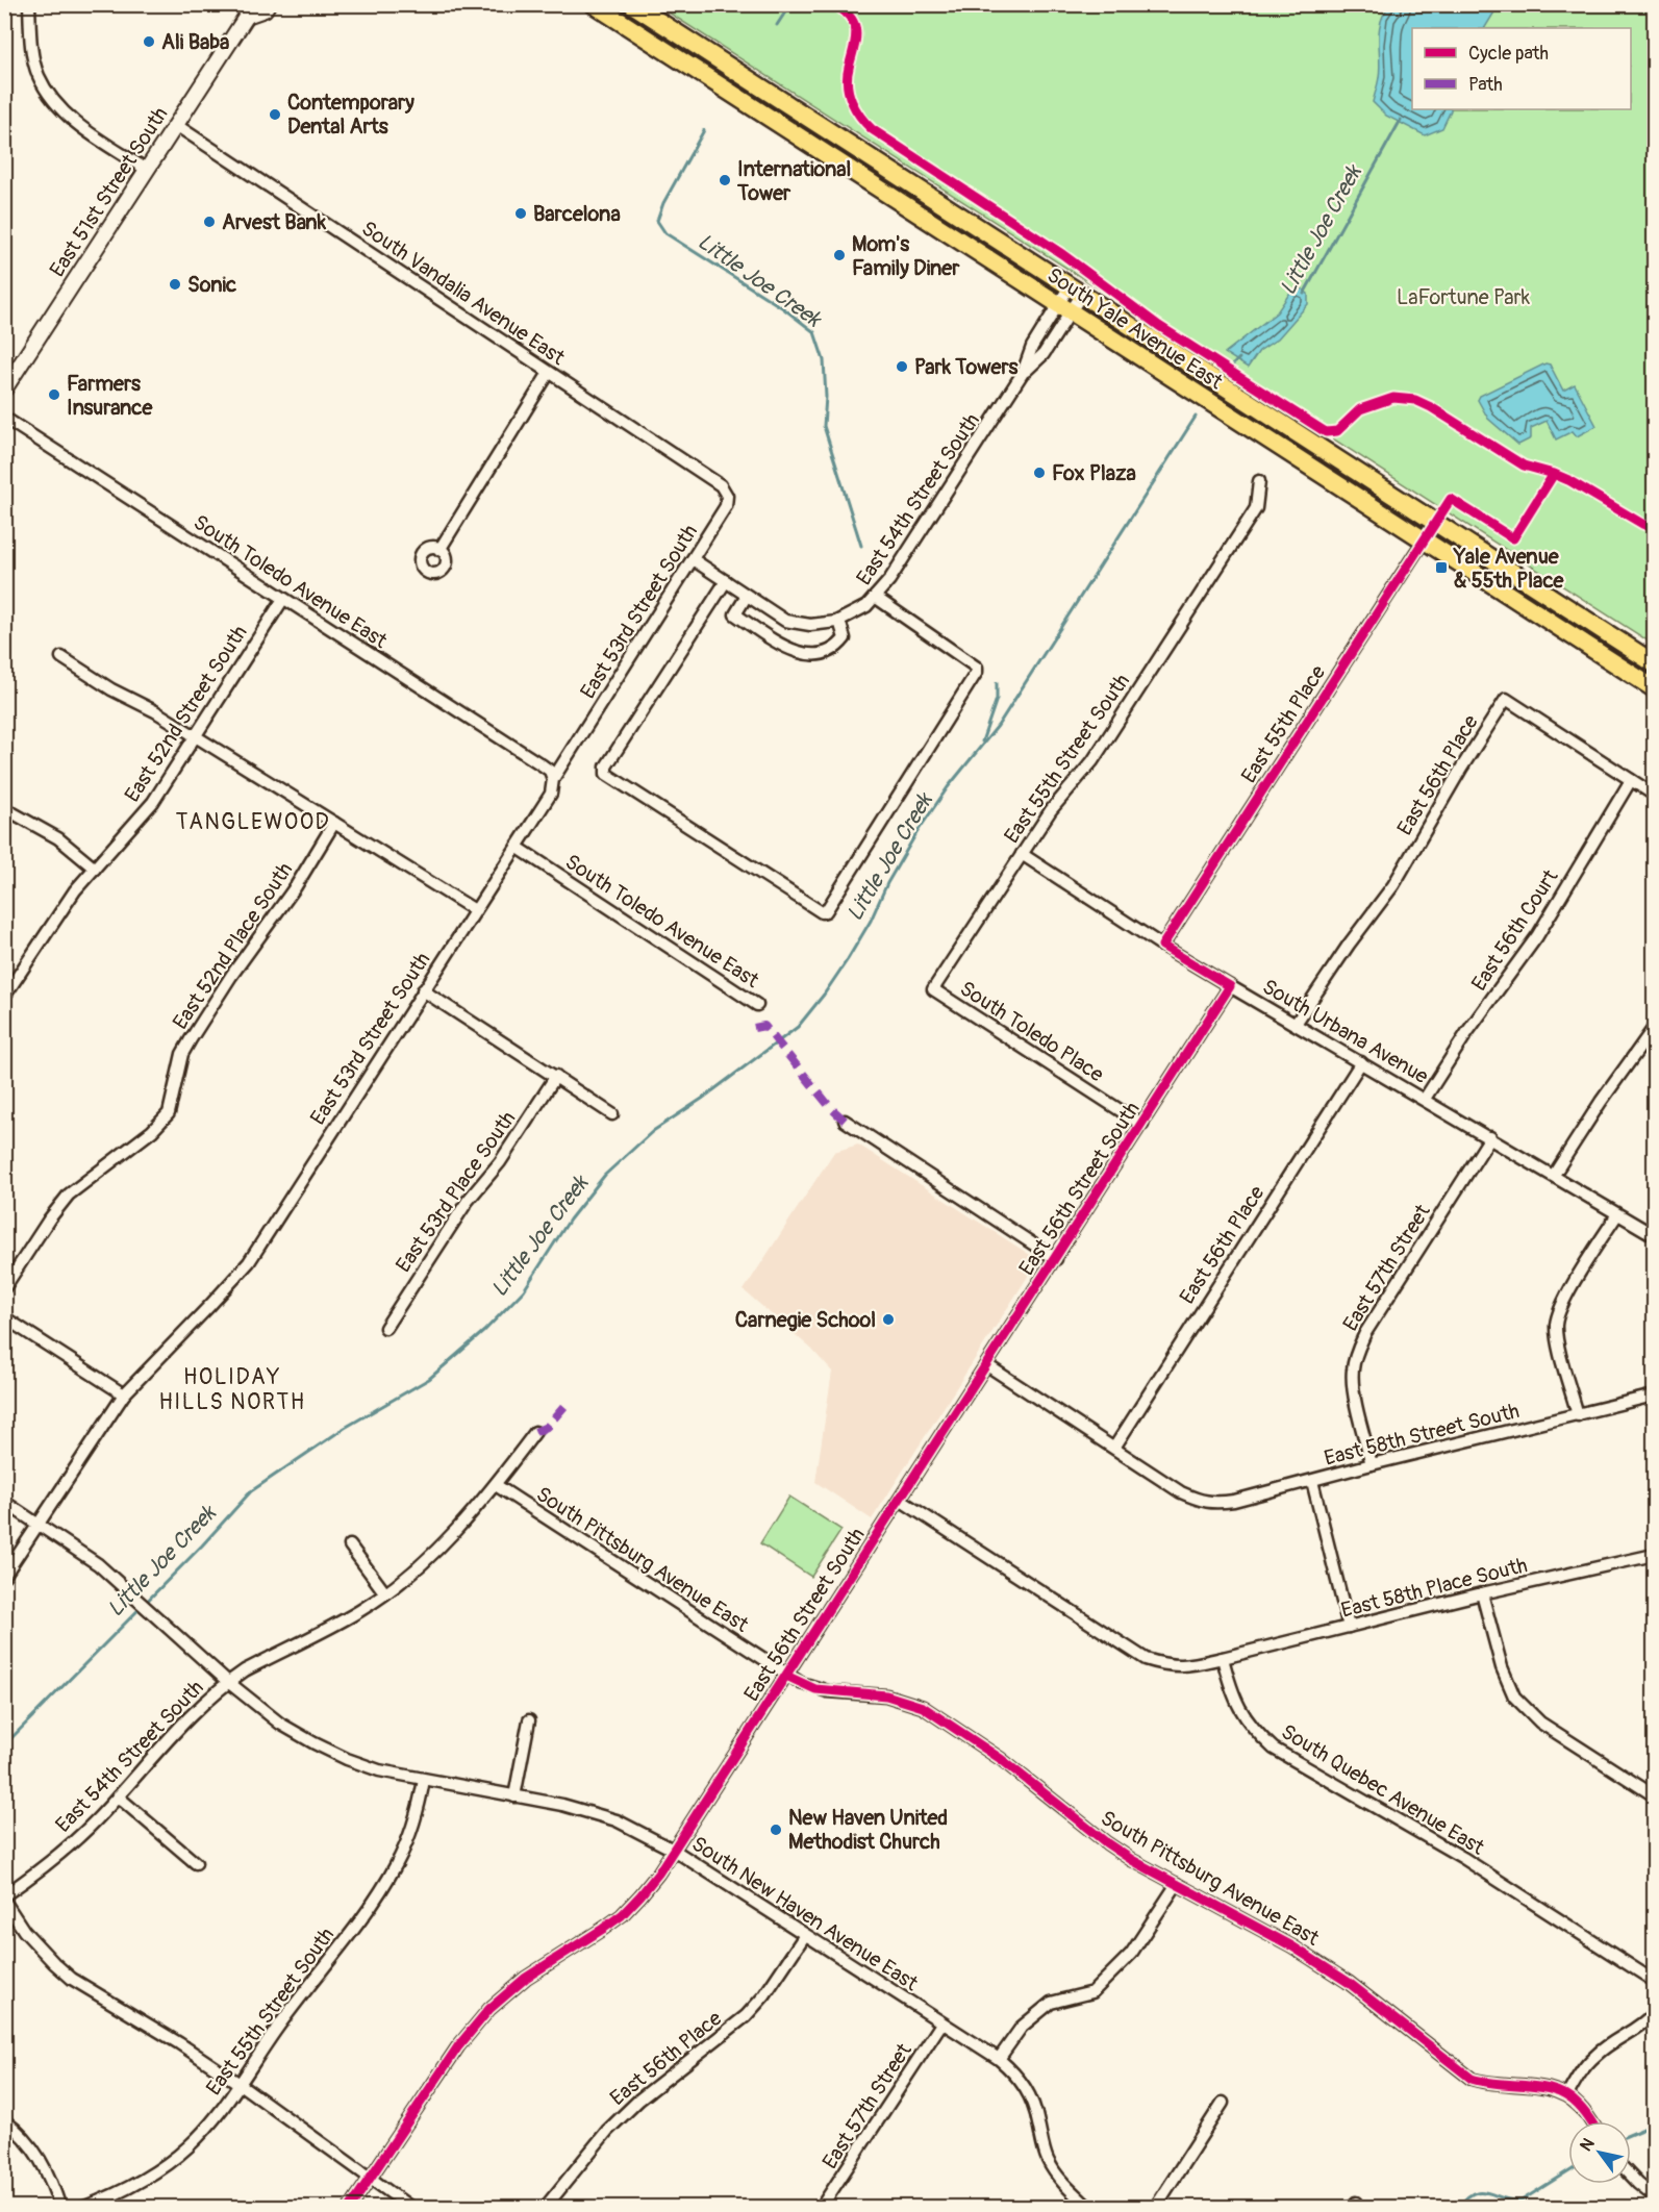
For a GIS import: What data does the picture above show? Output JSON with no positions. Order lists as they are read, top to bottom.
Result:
{
  "streets": {
    "main road": ["East 51st Street South", "South Yale Avenue East"],
    "street": [
      "South Vandalia Avenue East",
      "East 54th Street South",
      "South Toledo Avenue East",
      "East 53rd Street South",
      "East 52nd Street South",
      "East 55th Place",
      "East 55th Street South",
      "East 56th Place",
      "East 56th Court",
      "East 52nd Place South",
      "South Toledo Place",
      "South Urbana Avenue",
      "East 56th Street South",
      "East 53rd Place South",
      "East 57th Street",
      "East 58th Street South",
      "South Pittsburg Avenue East",
      "East 58th Place South",
      "South Quebec Avenue East",
      "South New Haven Avenue East"
    ]
  },
  "crossings": [
    ["East 51st Street South", "South Vandalia Avenue East"],
    ["South Vandalia Avenue East", "East 53rd Street South"],
    ["South Yale Avenue East", "East 54th Street South"],
    ["South Yale Avenue East", "East 55th Place"],
    ["East 54th Street South", "East 53rd Street South"],
    ["East 54th Street South", "South Pittsburg Avenue East"],
    ["East 54th Street South", "South New Haven Avenue East"],
    ["South Toledo Avenue East", "East 53rd Street South"],
    ["South Toledo Avenue East", "East 52nd Street South"],
    ["East 53rd Street South", "South New Haven Avenue East"],
    ["East 55th Place", "South Urbana Avenue"],
    ["East 55th Street South", "South Toledo Place"],
    ["East 55th Street South", "South Urbana Avenue"],
    ["East 55th Street South", "South New Haven Avenue East"],
    ["East 56th Place", "East 56th Court"],
    ["East 56th Place", "South Urbana Avenue"],
    ["East 56th Place", "East 58th Street South"],
    ["East 56th Place", "South New Haven Avenue East"],
    ["East 56th Court", "South Urbana Avenue"],
    ["South Toledo Place", "East 56th Street South"],
    ["South Urbana Avenue", "East 56th Street South"],
    ["South Urbana Avenue", "East 57th Street"],
    ["East 56th Street South", "South Pittsburg Avenue East"],
    ["East 56th Street South", "South New Haven Avenue East"],
    ["East 57th Street", "East 58th Street South"],
    ["East 57th Street", "South New Haven Avenue East"],
    ["East 58th Place South", "South Quebec Avenue East"]
  ],
  "districts": ["TANGLEWOOD", "HOLIDAY HILLS NORTH"],
  "water": ["Little Joe Creek"],
  "parks": ["LaFortune Park"],
  "places": {
    "other": [
      "Ali Baba",
      "Contemporary Dental Arts",
      "International Tower",
      "Barcelona",
      "Arvest Bank",
      "Mom's Family Diner",
      "Sonic",
      "Park Towers",
      "Farmers Insurance",
      "Fox Plaza",
      "Carnegie School",
      "New Haven United Methodist Church"
    ],
    "transit": ["Yale Avenue & 55th Place"]
  },
  "legend": ["Cycle path", "Path"],
  "north": "top left"
}
